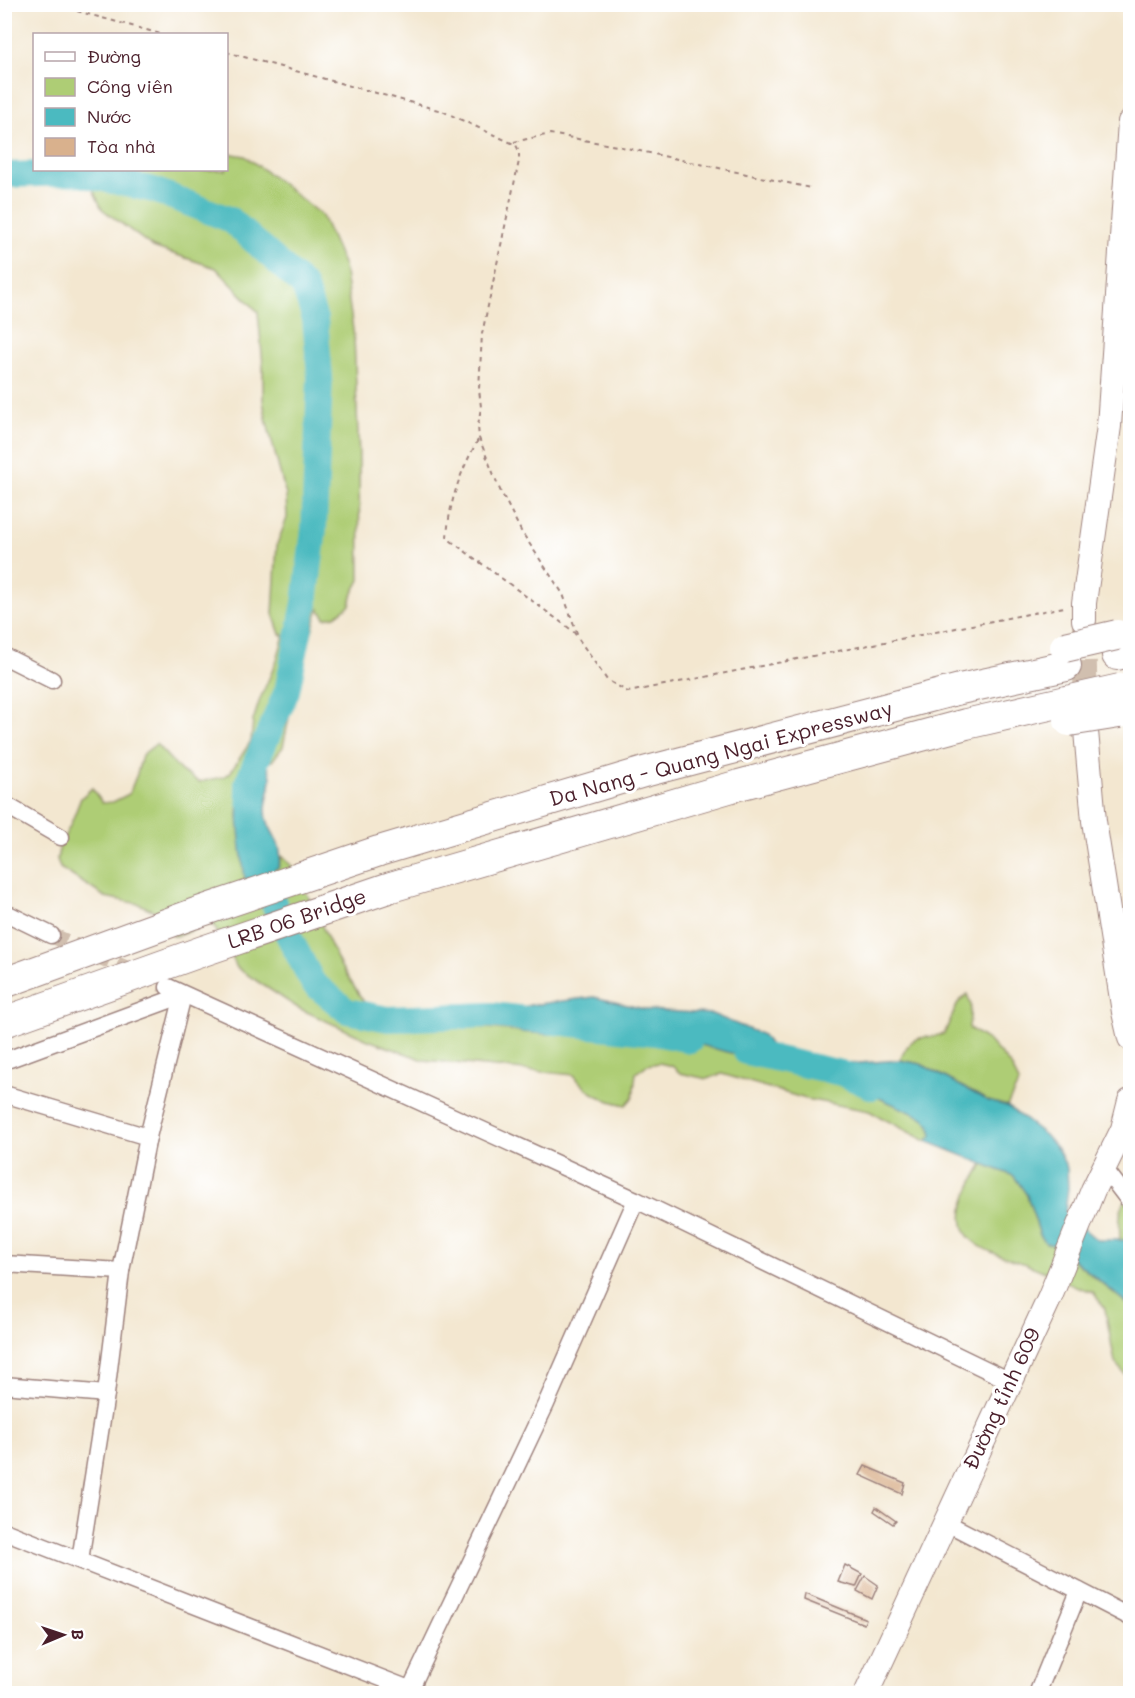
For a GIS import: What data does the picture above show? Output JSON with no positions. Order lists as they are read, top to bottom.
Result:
{
  "streets": {
    "highway": ["Da Nang - Quang Ngai Expressway", "LRB 06 Bridge"],
    "main road": ["Đường tỉnh 609"]
  },
  "crossings": [
    ["Da Nang - Quang Ngai Expressway", "LRB 06 Bridge"]
  ],
  "legend": [
    "Đường",
    "Công viên",
    "Nước",
    "Tòa nhà"
  ],
  "north": "right"
}
